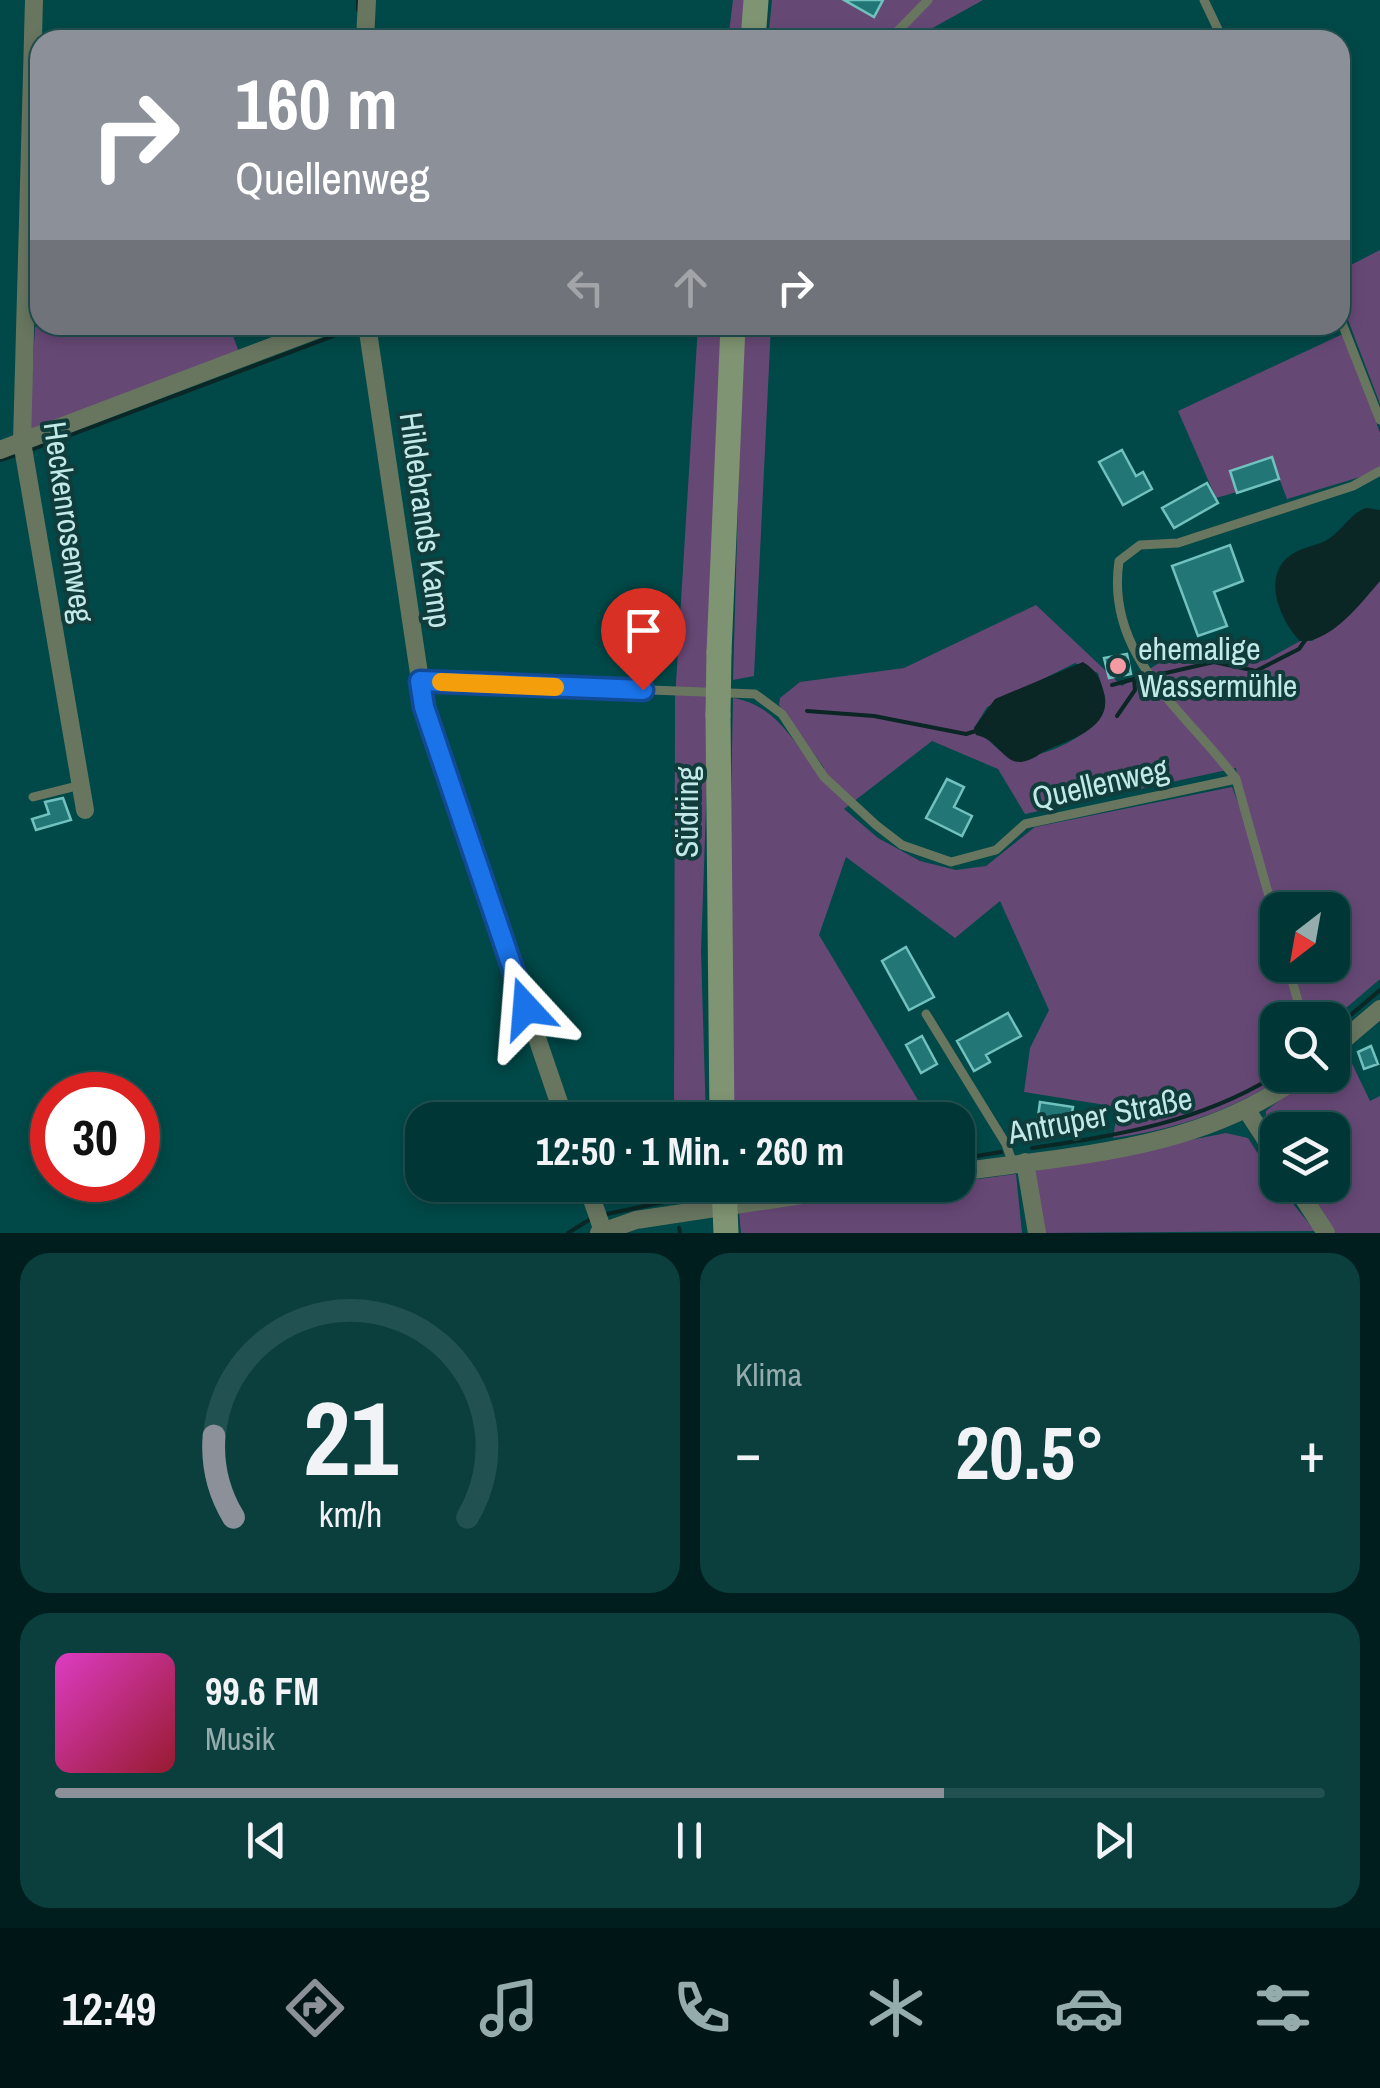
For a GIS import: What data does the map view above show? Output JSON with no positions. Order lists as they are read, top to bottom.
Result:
{
  "streets": {
    "main road": ["Südring"],
    "street": ["Hildebrands Kamp", "Heckenrosenweg", "Antruper Straße"],
    "lane": ["Quellenweg"]
  },
  "crossings": [
    ["Hildebrands Kamp", "Quellenweg"]
  ],
  "places": ["ehemalige Wassermühle"],
  "north": "bottom left",
  "page": {
    "turn": ["160 m", "Quellenweg"],
    "limit": "30",
    "trip": "12:50 · 1 Min. · 260 m",
    "tile": "Klima",
    "heat": ["−", "20.5°", "+"],
    "song": ["99.6 FM", "Musik"],
    "tabs": "12:49",
    "gauge": ["21", "km/h"]
  }
}
